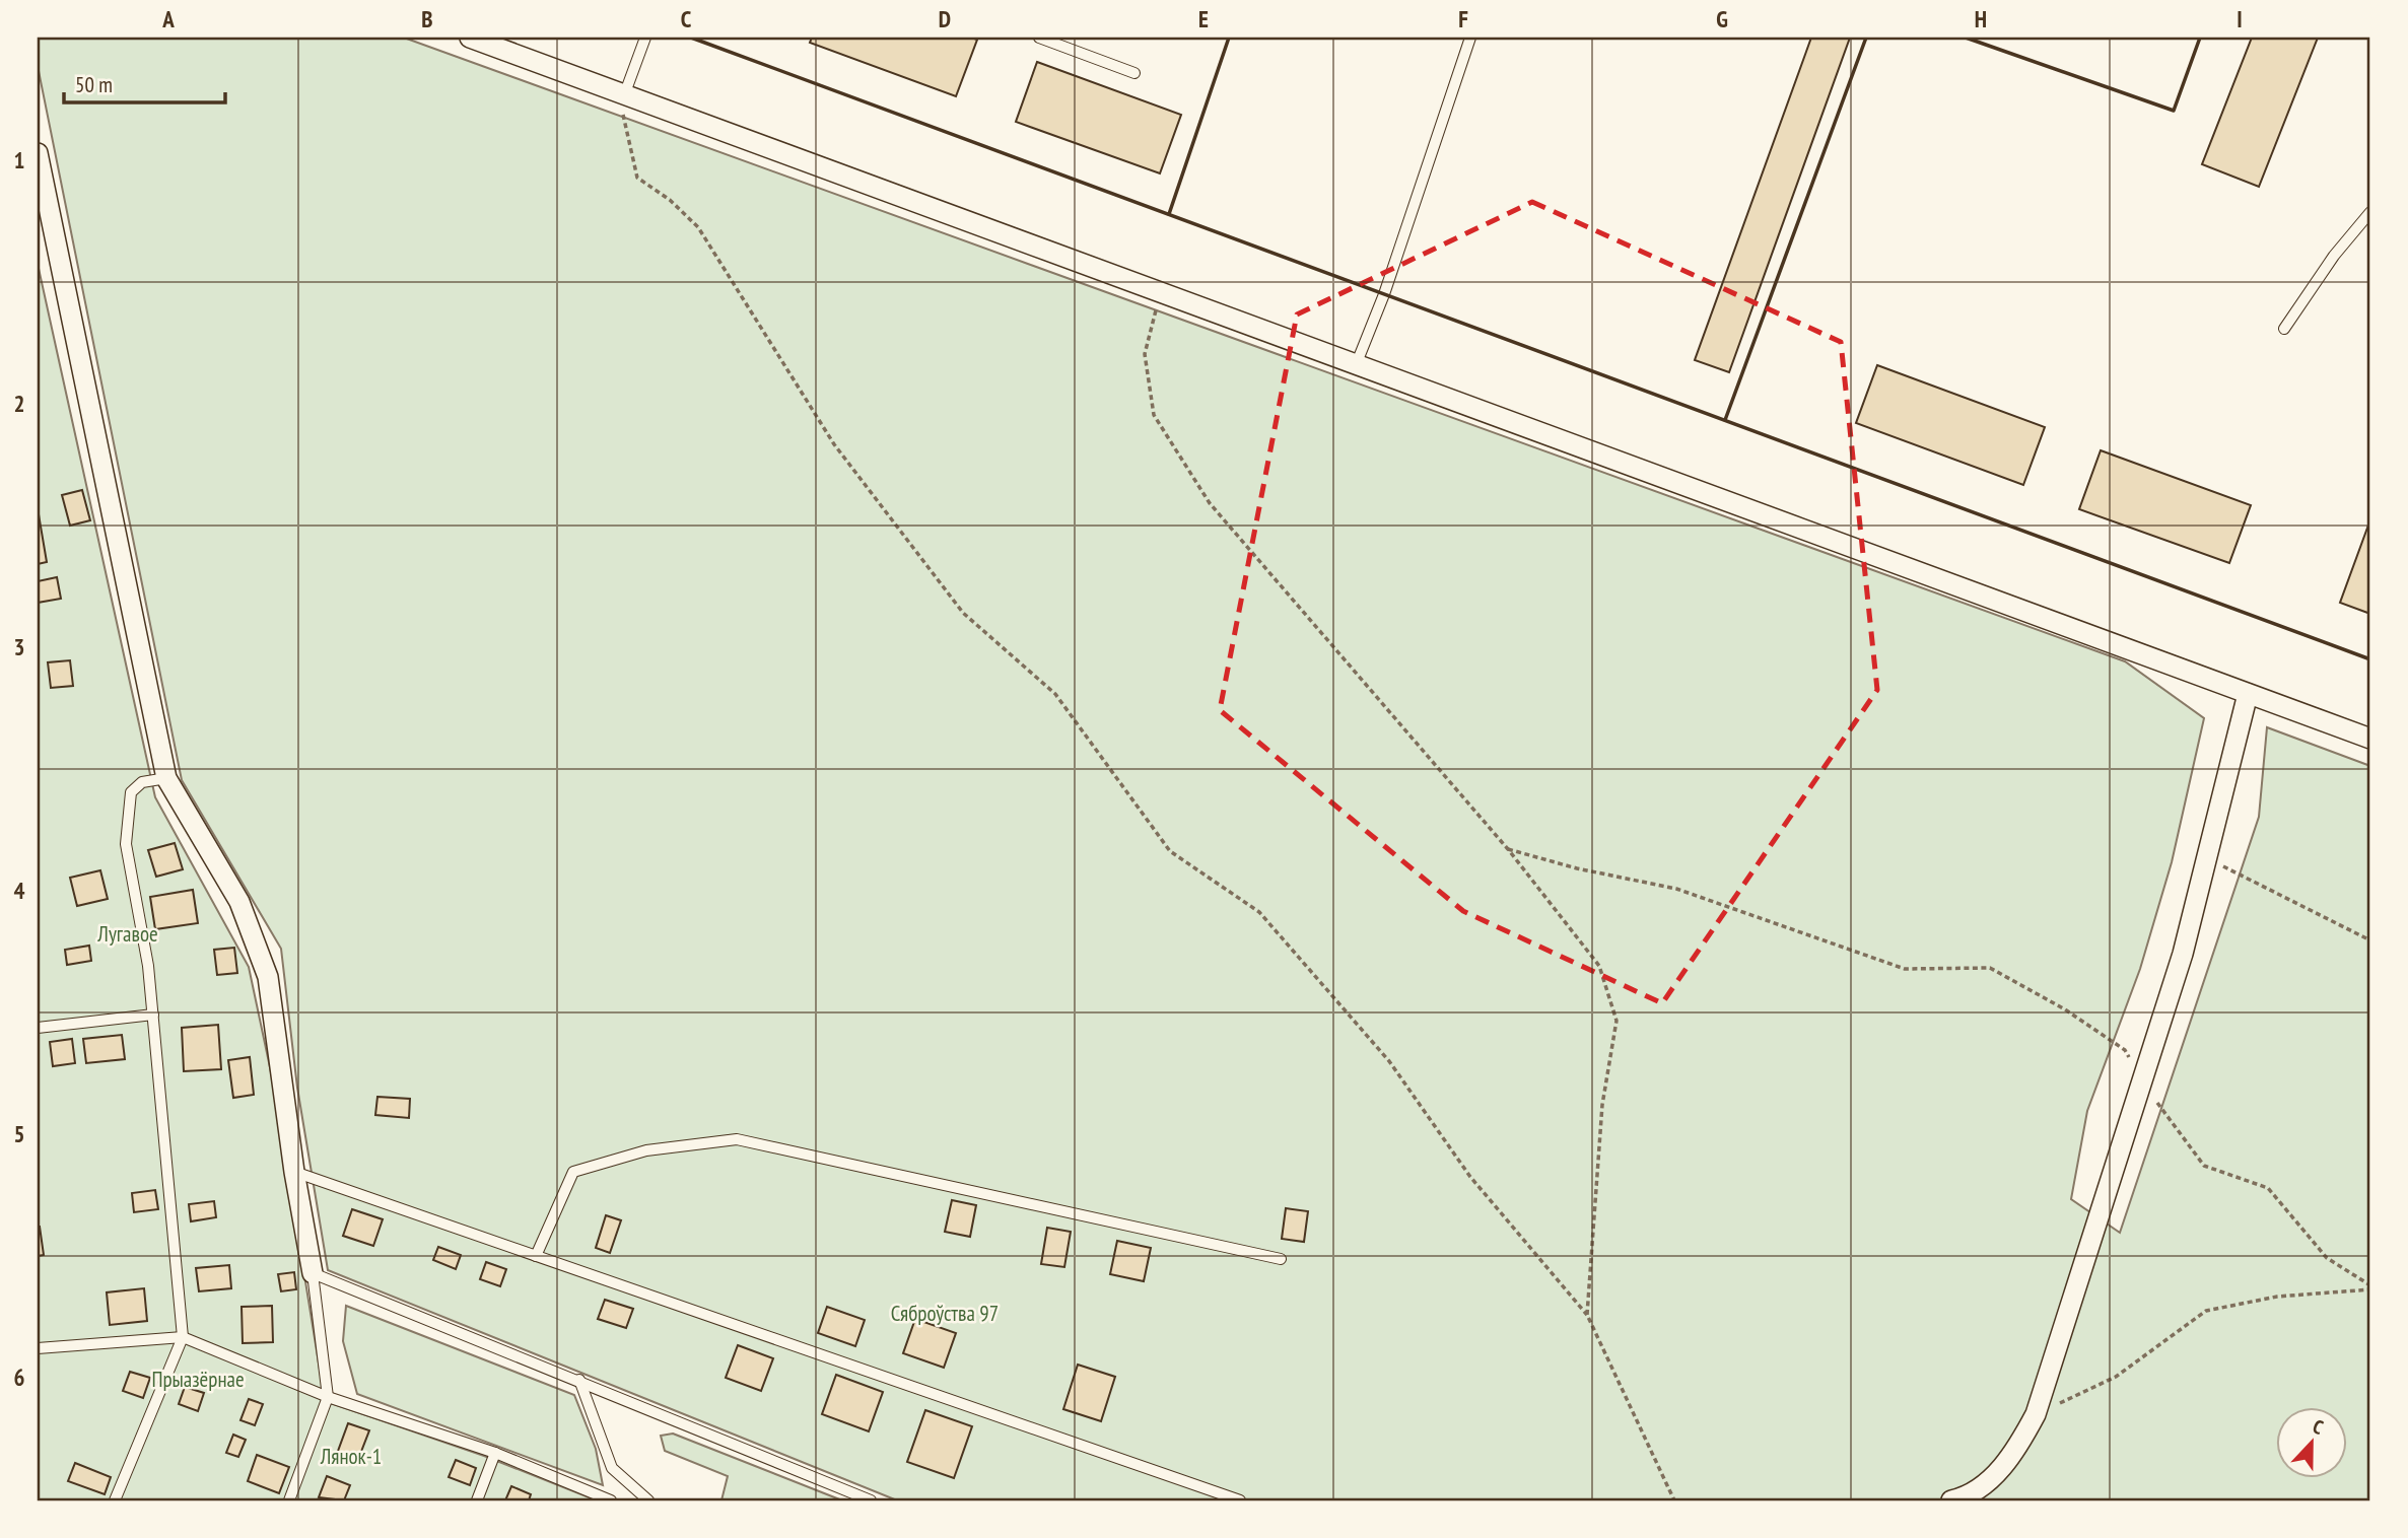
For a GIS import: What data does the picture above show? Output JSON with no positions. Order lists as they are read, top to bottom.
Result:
{
  "parks": [
    "Лугавое",
    "Сяброўства 97",
    "Прыазёрнае",
    "Лянок-1"
  ],
  "scale_bar": "50 m",
  "north": "top",
  "grid": {
    "columns": [
      "A",
      "B",
      "C",
      "D",
      "E",
      "F",
      "G",
      "H",
      "I"
    ],
    "rows": [
      "1",
      "2",
      "3",
      "4",
      "5",
      "6"
    ]
  }
}
